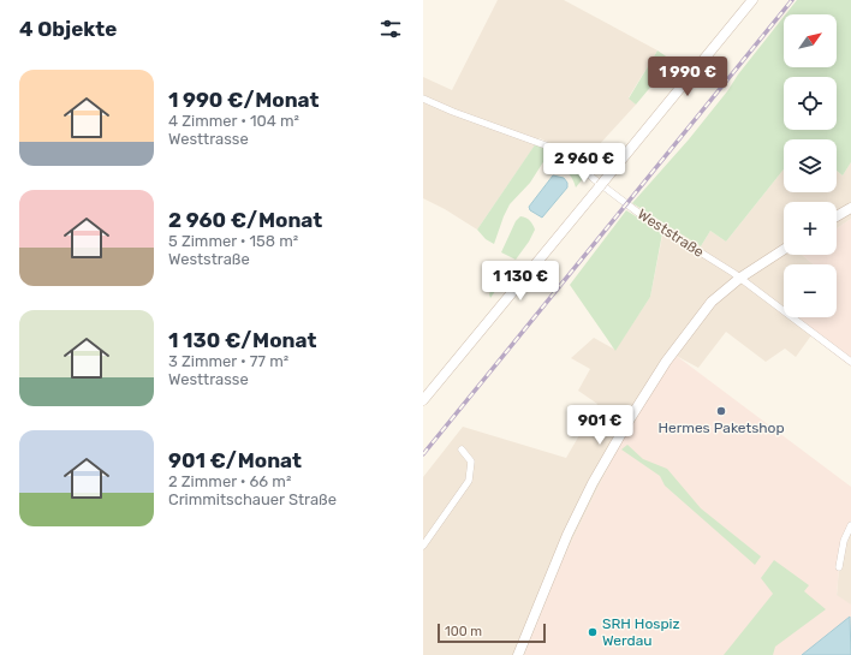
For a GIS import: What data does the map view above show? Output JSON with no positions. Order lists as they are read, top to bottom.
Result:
{
  "streets": {
    "street": ["Weststraße"]
  },
  "places": ["Hermes Paketshop", "SRH Hospiz Werdau"],
  "scale_bar": "100 m",
  "north": "top right",
  "page": {
    "heading": "4 Objekte",
    "map_buttons": ["+", "−"],
    "price": [
      "1 990 €",
      "2 960 €",
      "1 130 €",
      "901 €"
    ],
    "list": [
      {
        "name": "1 990 €/Monat",
        "note": "4 Zimmer · 104 m² · Westtrasse"
      },
      {
        "name": "2 960 €/Monat",
        "note": "5 Zimmer · 158 m² · Weststraße"
      },
      {
        "name": "1 130 €/Monat",
        "note": "3 Zimmer · 77 m² · Westtrasse"
      },
      {
        "name": "901 €/Monat",
        "note": "2 Zimmer · 66 m² · Crimmitschauer Straße"
      }
    ],
    "scale": "100 m"
  }
}
